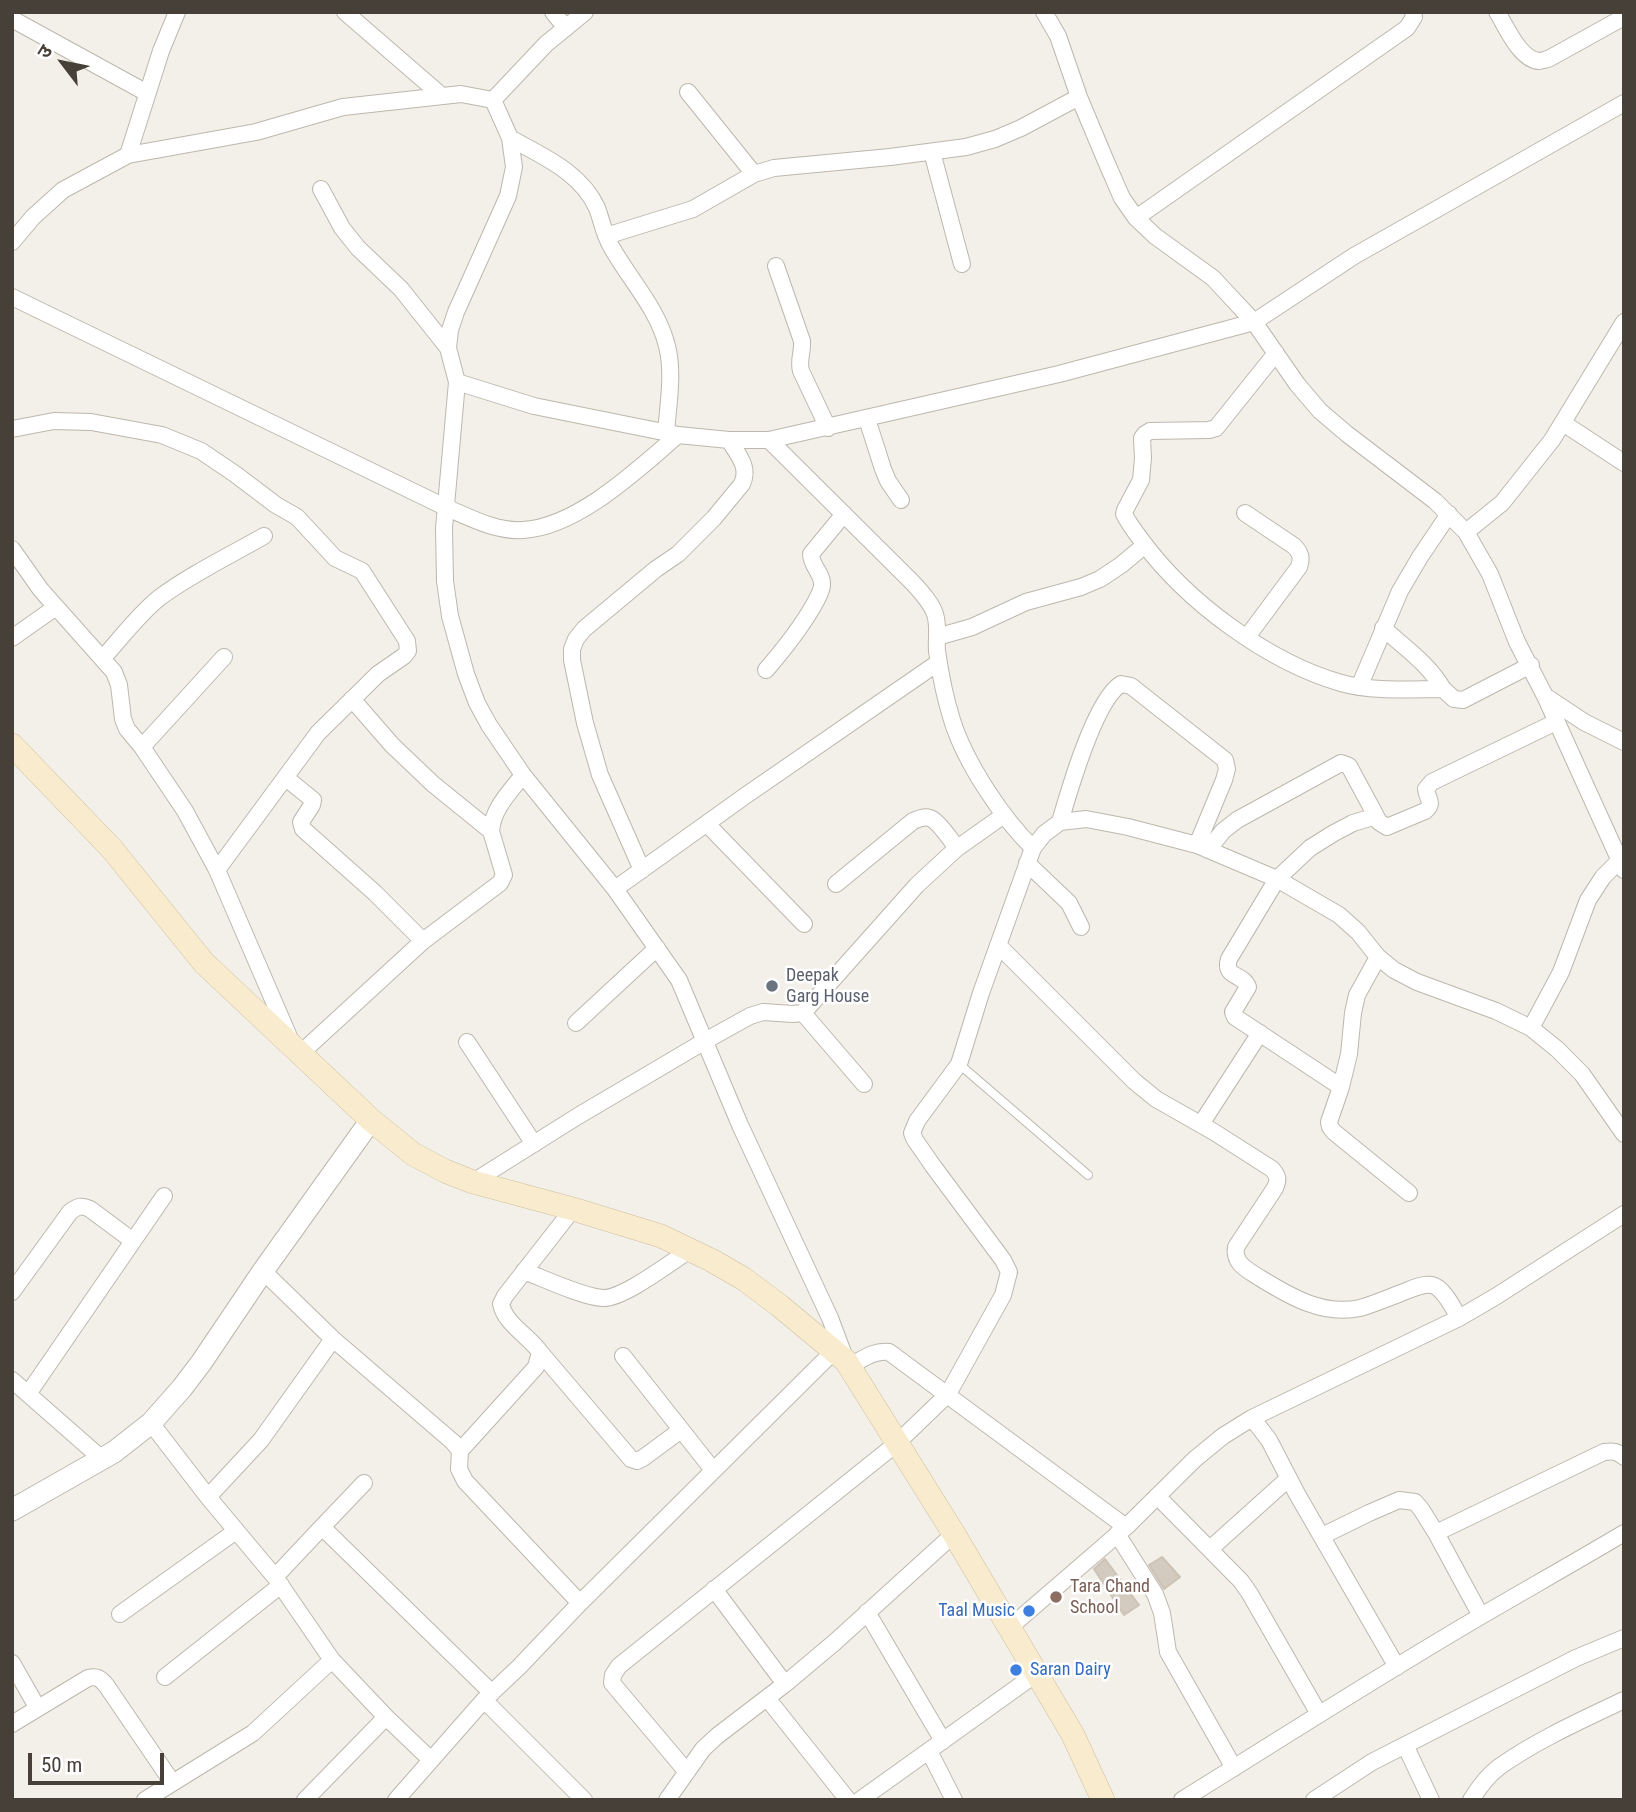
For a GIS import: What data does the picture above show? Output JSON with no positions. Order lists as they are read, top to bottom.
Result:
{
  "places": [
    "Deepak Garg House",
    "Tara Chand School",
    "Taal Music",
    "Saran Dairy"
  ],
  "scale_bar": "50 m",
  "north": "top left"
}
